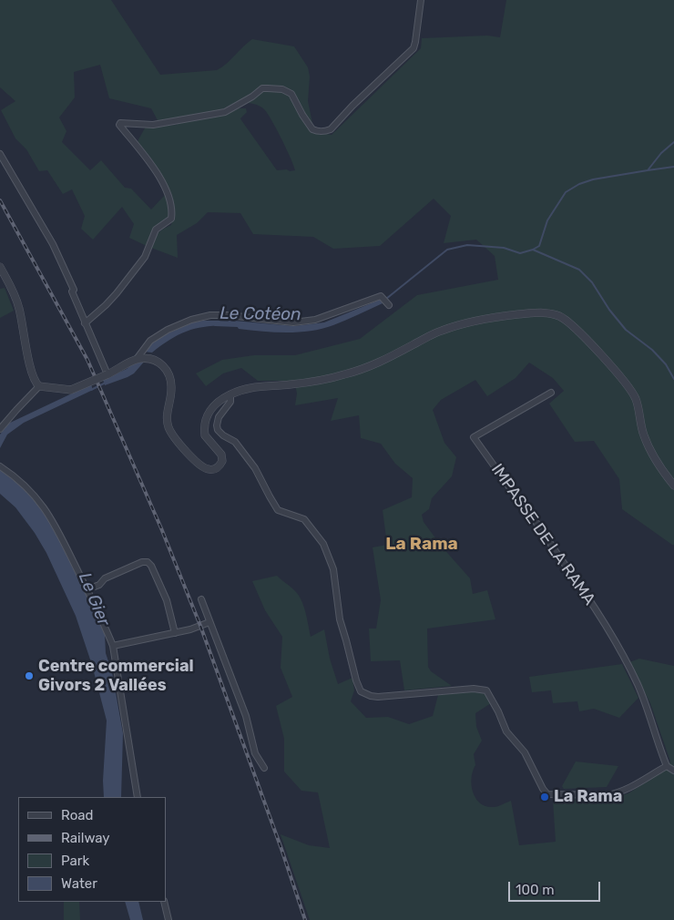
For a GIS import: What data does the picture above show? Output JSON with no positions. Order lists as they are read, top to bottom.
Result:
{
  "streets": {
    "street": ["IMPASSE DE LA RAMA"]
  },
  "districts": ["La Rama"],
  "water": ["Le Cotéon", "Le Gier"],
  "places": ["Centre commercial Givors 2 Vallées", "La Rama"],
  "legend": [
    "Road",
    "Railway",
    "Park",
    "Water"
  ],
  "scale_bar": "100 m"
}
